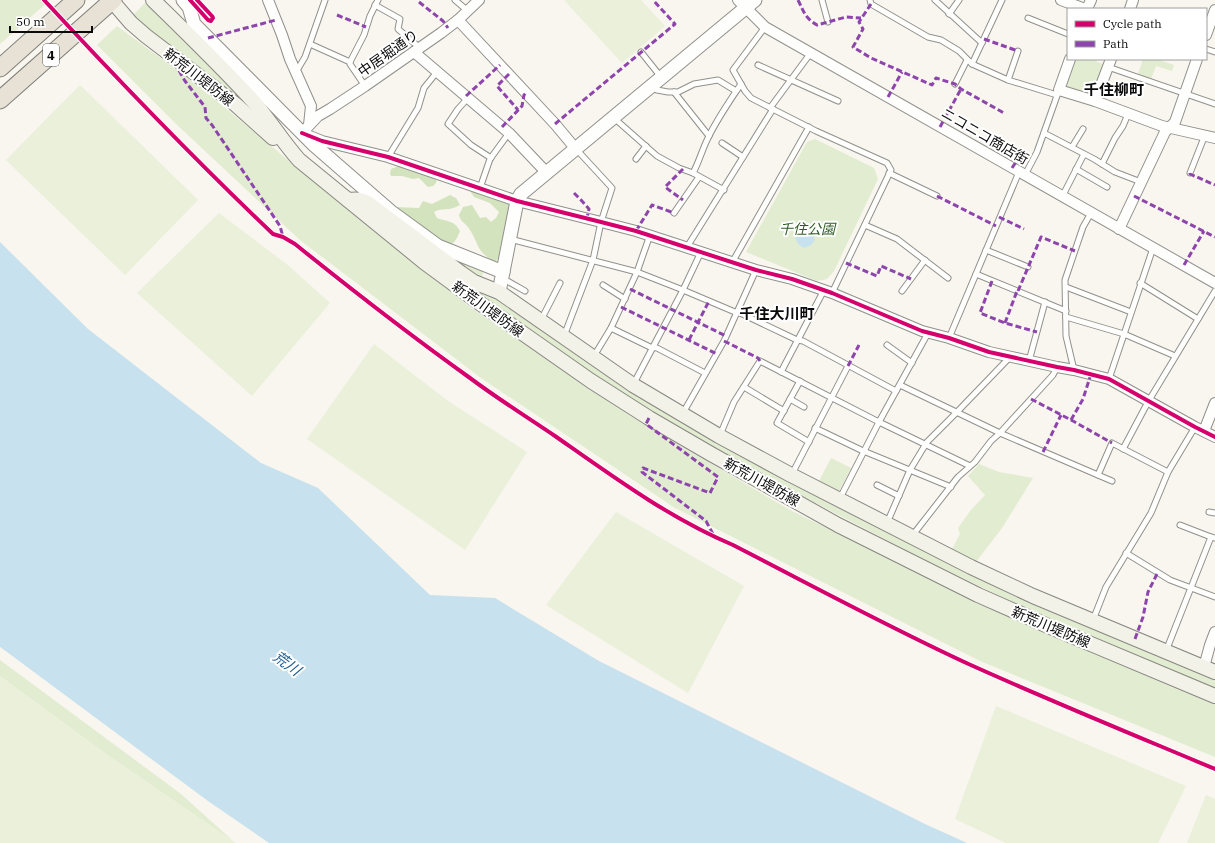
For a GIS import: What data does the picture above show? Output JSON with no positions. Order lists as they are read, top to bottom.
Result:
{
  "streets": {
    "highway": ["4"],
    "main road": ["新荒川堤防線"],
    "street": ["中居堀通り", "ニコニコ商店街"]
  },
  "crossings": [
    ["4", "新荒川堤防線"]
  ],
  "districts": ["千住柳町", "千住大川町"],
  "water": ["荒川"],
  "parks": ["千住公園"],
  "legend": ["Cycle path", "Path"],
  "scale_bar": "50 m"
}
